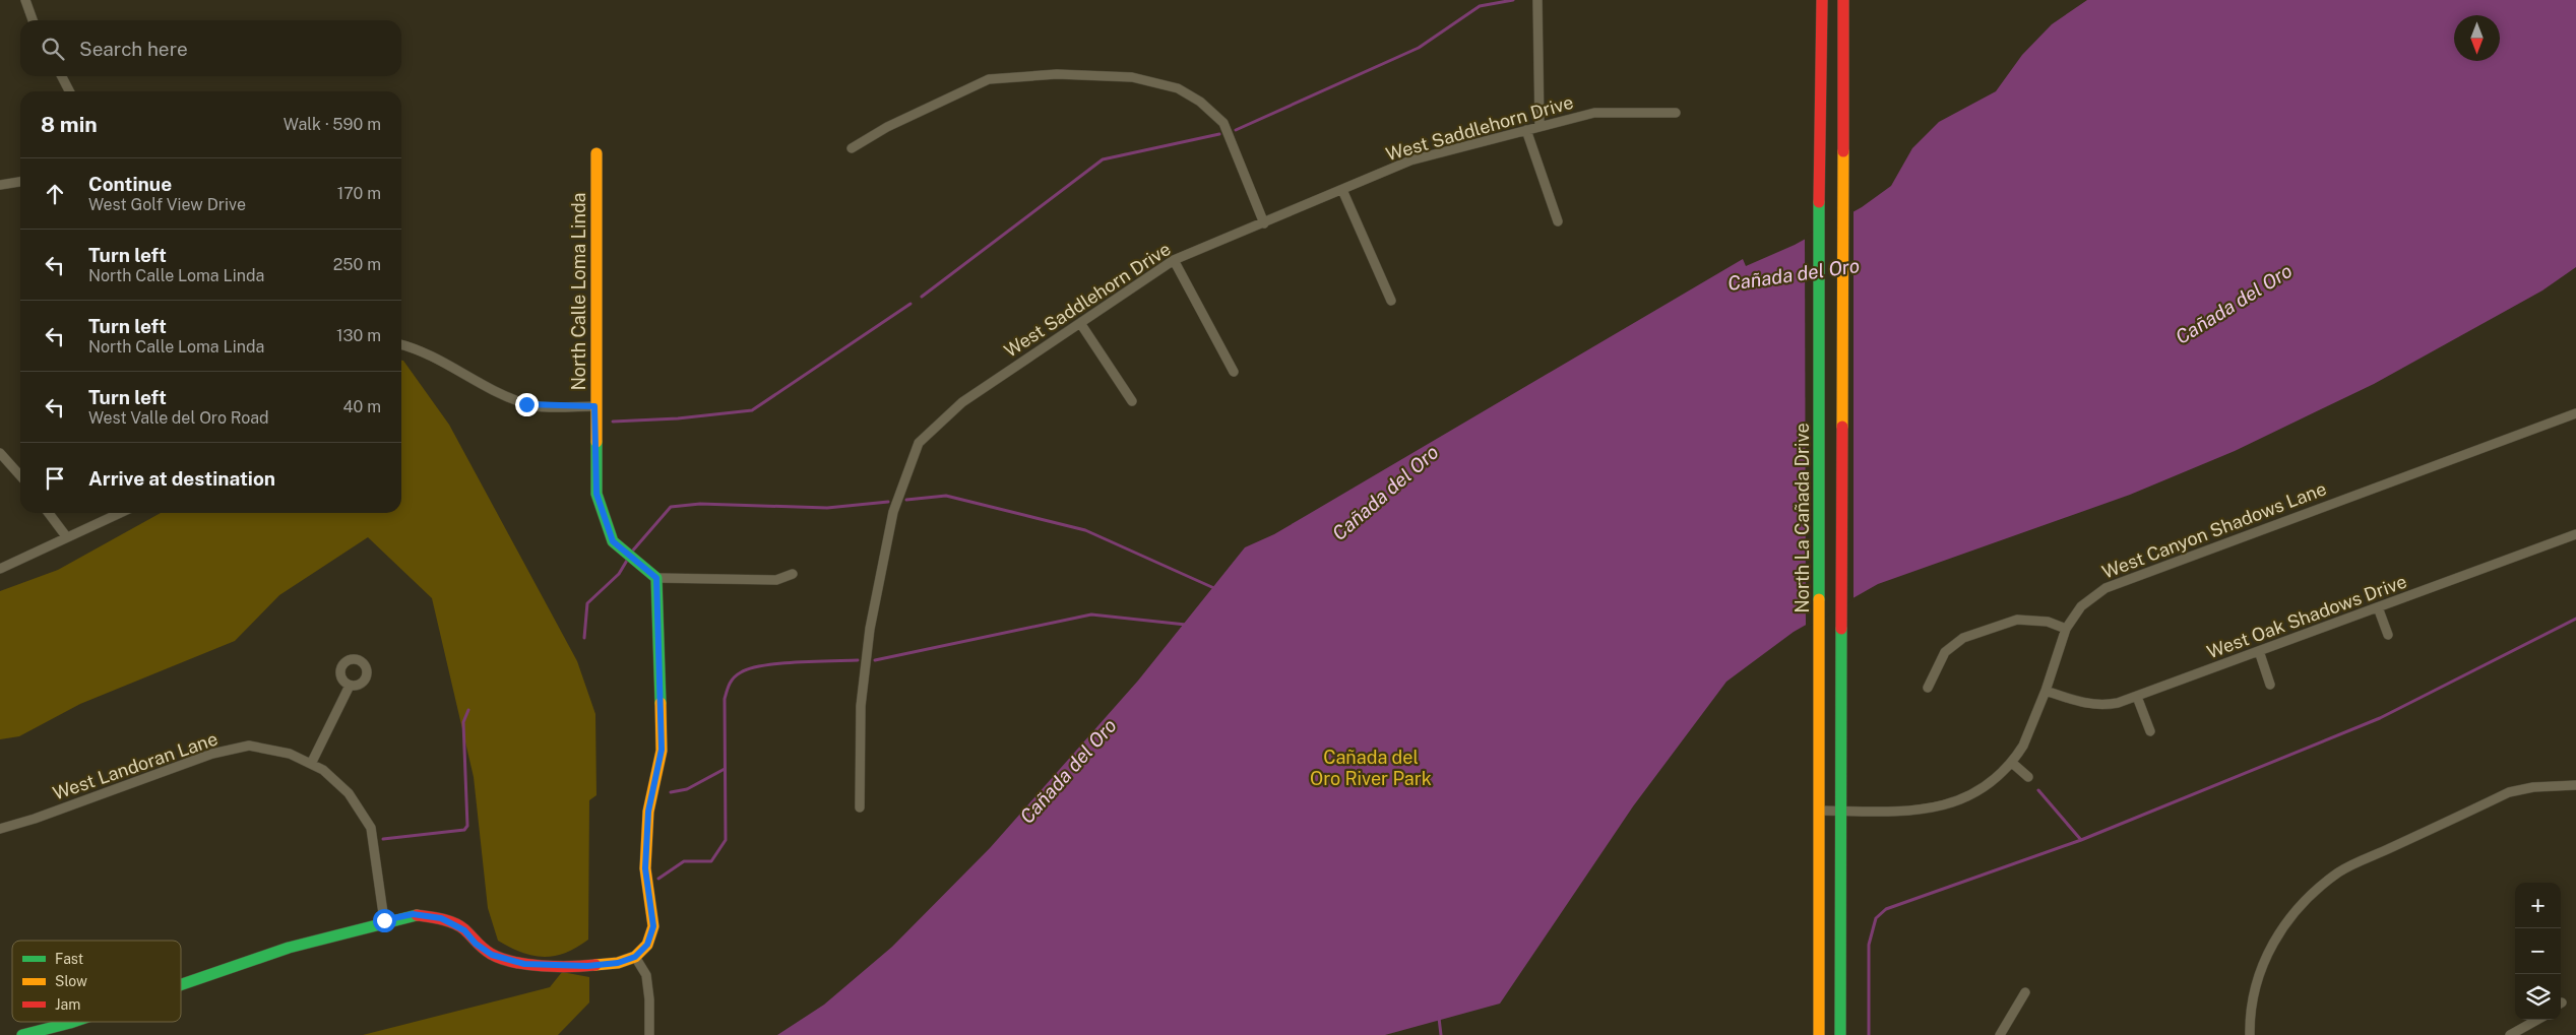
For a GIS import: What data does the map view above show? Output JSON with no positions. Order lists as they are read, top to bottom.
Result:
{
  "streets": {
    "main road": ["North Calle Loma Linda", "North La Cañada Drive"],
    "street": [
      "West Saddlehorn Drive",
      "West Canyon Shadows Lane",
      "West Oak Shadows Drive",
      "West Landoran Lane"
    ]
  },
  "crossings": [
    ["North La Cañada Drive", "West Canyon Shadows Lane"],
    ["West Canyon Shadows Lane", "West Oak Shadows Drive"]
  ],
  "water": ["Cañada del Oro"],
  "parks": ["Cañada del Oro River Park"],
  "legend": ["Fast", "Slow", "Jam"],
  "north": "bottom",
  "page": {
    "search": "Search here",
    "heading": ["8 min", "Walk · 590 m"],
    "list": [
      ["Continue", "West Golf View Drive", "170 m"],
      ["Turn left", "North Calle Loma Linda", "250 m"],
      ["Turn left", "North Calle Loma Linda", "130 m"],
      ["Turn left", "West Valle del Oro Road", "40 m"],
      "Arrive at destination"
    ],
    "map_buttons": ["+", "−"]
  }
}
